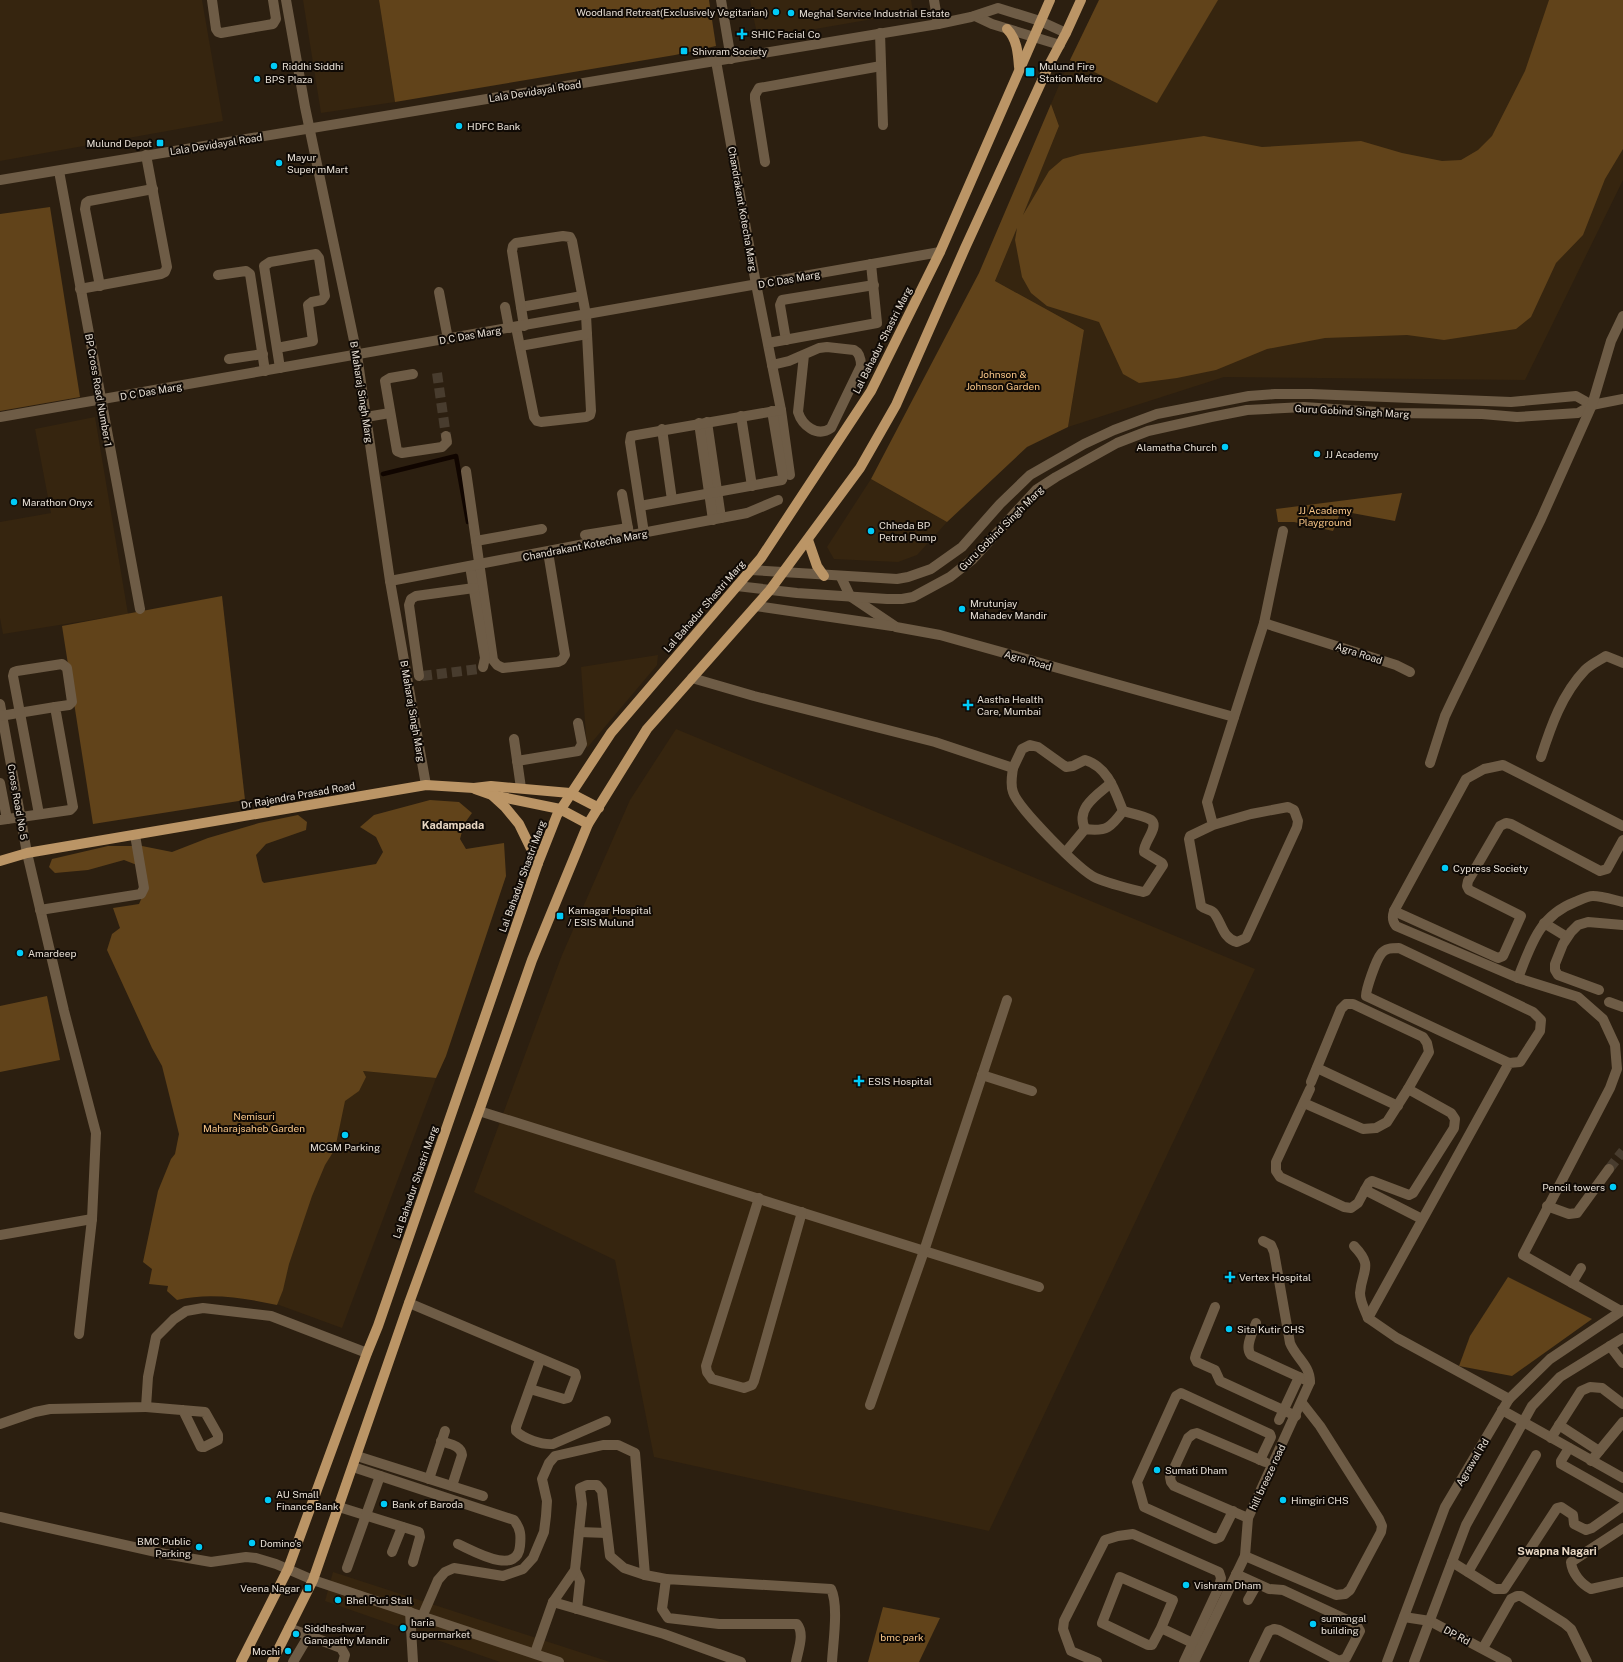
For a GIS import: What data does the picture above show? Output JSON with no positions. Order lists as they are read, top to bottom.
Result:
{
  "streets": {
    "main road": ["Lal Bahadur Shastri Marg", "Dr Rajendra Prasad Road"],
    "street": [
      "Lala Devidayal Road",
      "Chandrakant Kotecha Marg",
      "D C Das Marg",
      "BP Cross Road Number 1",
      "B Maharaj Singh Marg",
      "Guru Gobind Singh Marg",
      "Agra Road",
      "Cross Road No 5",
      "Agrawal Rd",
      "hill breeze road",
      "DP Rd"
    ]
  },
  "crossings": [
    ["Lala Devidayal Road", "Chandrakant Kotecha Marg"],
    ["Lala Devidayal Road", "Lal Bahadur Shastri Marg"],
    ["Lala Devidayal Road", "BP Cross Road Number 1"],
    ["Lala Devidayal Road", "B Maharaj Singh Marg"],
    ["Chandrakant Kotecha Marg", "D C Das Marg"],
    ["Chandrakant Kotecha Marg", "B Maharaj Singh Marg"],
    ["D C Das Marg", "Lal Bahadur Shastri Marg"],
    ["D C Das Marg", "BP Cross Road Number 1"],
    ["D C Das Marg", "B Maharaj Singh Marg"],
    ["Lal Bahadur Shastri Marg", "Guru Gobind Singh Marg"],
    ["Lal Bahadur Shastri Marg", "Dr Rajendra Prasad Road"],
    ["B Maharaj Singh Marg", "Dr Rajendra Prasad Road"],
    ["Guru Gobind Singh Marg", "Agra Road"],
    ["Dr Rajendra Prasad Road", "Cross Road No 5"],
    ["Agrawal Rd", "DP Rd"]
  ],
  "districts": ["Kadampada", "Swapna Nagari"],
  "parks": [
    "Johnson & Johnson Garden",
    "JJ Academy Playground",
    "Nemisuri Maharajsaheb Garden",
    "bmc park"
  ],
  "places": {
    "other": [
      "Woodland Retreat(Exclusively Vegitarian)",
      "Meghal Service Industrial Estate",
      "Riddhi Siddhi",
      "BPS Plaza",
      "HDFC Bank",
      "Mayur Super mMart",
      "Alamatha Church",
      "JJ Academy",
      "Marathon Onyx",
      "Chheda BP Petrol Pump",
      "Mrutunjay Mahadev Mandir",
      "Cypress Society",
      "Amardeep",
      "MCGM Parking",
      "Pencil towers",
      "Sita Kutir CHS",
      "Sumati Dham",
      "AU Small Finance Bank",
      "Himgiri CHS",
      "Bank of Baroda",
      "Domino's",
      "BMC Public Parking",
      "Vishram Dham",
      "Bhel Puri Stall",
      "sumangal building",
      "haria supermarket",
      "Siddheshwar Ganapathy Mandir",
      "Mochi"
    ],
    "health": [
      "SHIC Facial Co",
      "Aastha Health Care, Mumbai",
      "ESIS Hospital",
      "Vertex Hospital"
    ],
    "transit": [
      "Shivram Society",
      "Mulund Fire Station Metro",
      "Mulund Depot",
      "Kamagar Hospital / ESIS Mulund",
      "Veena Nagar"
    ]
  }
}
